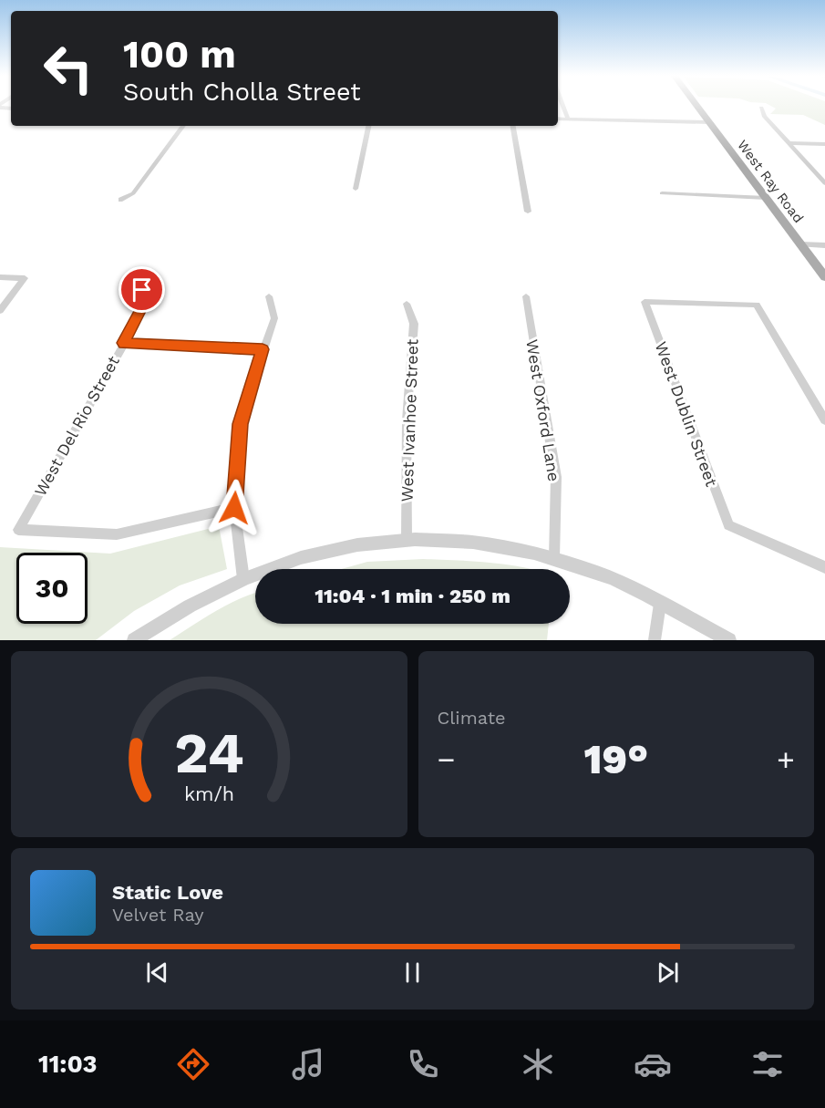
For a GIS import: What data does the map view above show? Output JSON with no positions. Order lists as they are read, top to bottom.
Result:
{
  "streets": {
    "main road": ["West Ray Road"],
    "street": [
      "West Oxford Lane",
      "West Dublin Street",
      "West Ivanhoe Street",
      "West Del Rio Street"
    ]
  },
  "page": {
    "turn": ["100 m", "South Cholla Street"],
    "limit": "30",
    "trip": "11:04 · 1 min · 250 m",
    "tile": "Climate",
    "heat": ["−", "19°", "+"],
    "song": ["Static Love", "Velvet Ray"],
    "tabs": "11:03",
    "gauge": ["24", "km/h"]
  }
}
